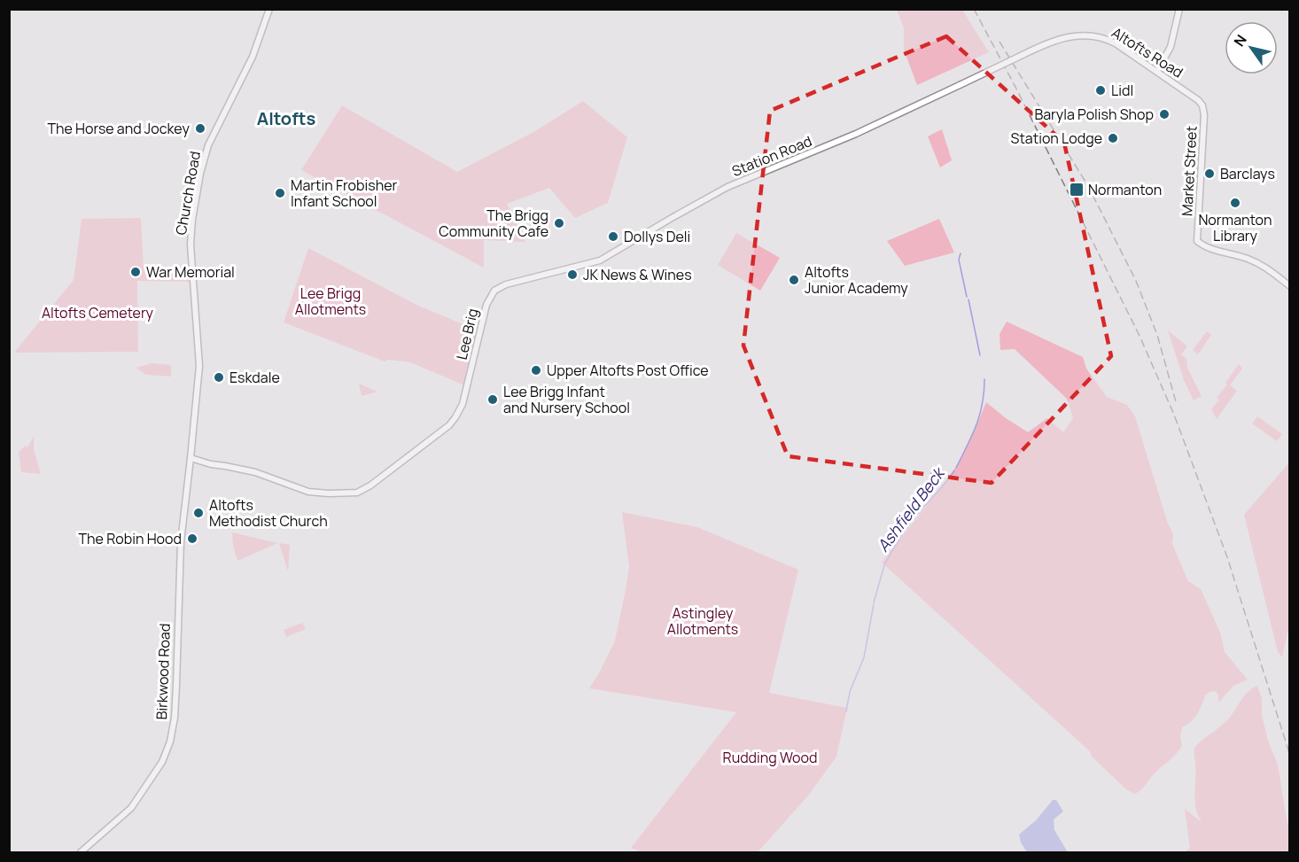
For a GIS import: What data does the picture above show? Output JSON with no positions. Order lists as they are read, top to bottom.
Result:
{
  "streets": {
    "street": [
      "Altofts Road",
      "Station Road",
      "Market Street",
      "Church Road",
      "Lee Brig",
      "Birkwood Road"
    ]
  },
  "crossings": [
    ["Altofts Road", "Station Road"],
    ["Altofts Road", "Market Street"],
    ["Station Road", "Lee Brig"],
    ["Church Road", "Lee Brig"],
    ["Church Road", "Birkwood Road"],
    ["Lee Brig", "Birkwood Road"]
  ],
  "districts": ["Altofts"],
  "water": ["Ashfield Beck"],
  "parks": [
    "Lee Brigg Allotments",
    "Altofts Cemetery",
    "Astingley Allotments",
    "Rudding Wood"
  ],
  "places": {
    "other": [
      "Lidl",
      "Baryla Polish Shop",
      "The Horse and Jockey",
      "Station Lodge",
      "Barclays",
      "Martin Frobisher Infant School",
      "Normanton Library",
      "The Brigg Community Cafe",
      "Dollys Deli",
      "War Memorial",
      "JK News & Wines",
      "Altofts Junior Academy",
      "Upper Altofts Post Office",
      "Eskdale",
      "Lee Brigg Infant and Nursery School",
      "Altofts Methodist Church",
      "The Robin Hood"
    ],
    "transit": ["Normanton"]
  },
  "north": "top left"
}
